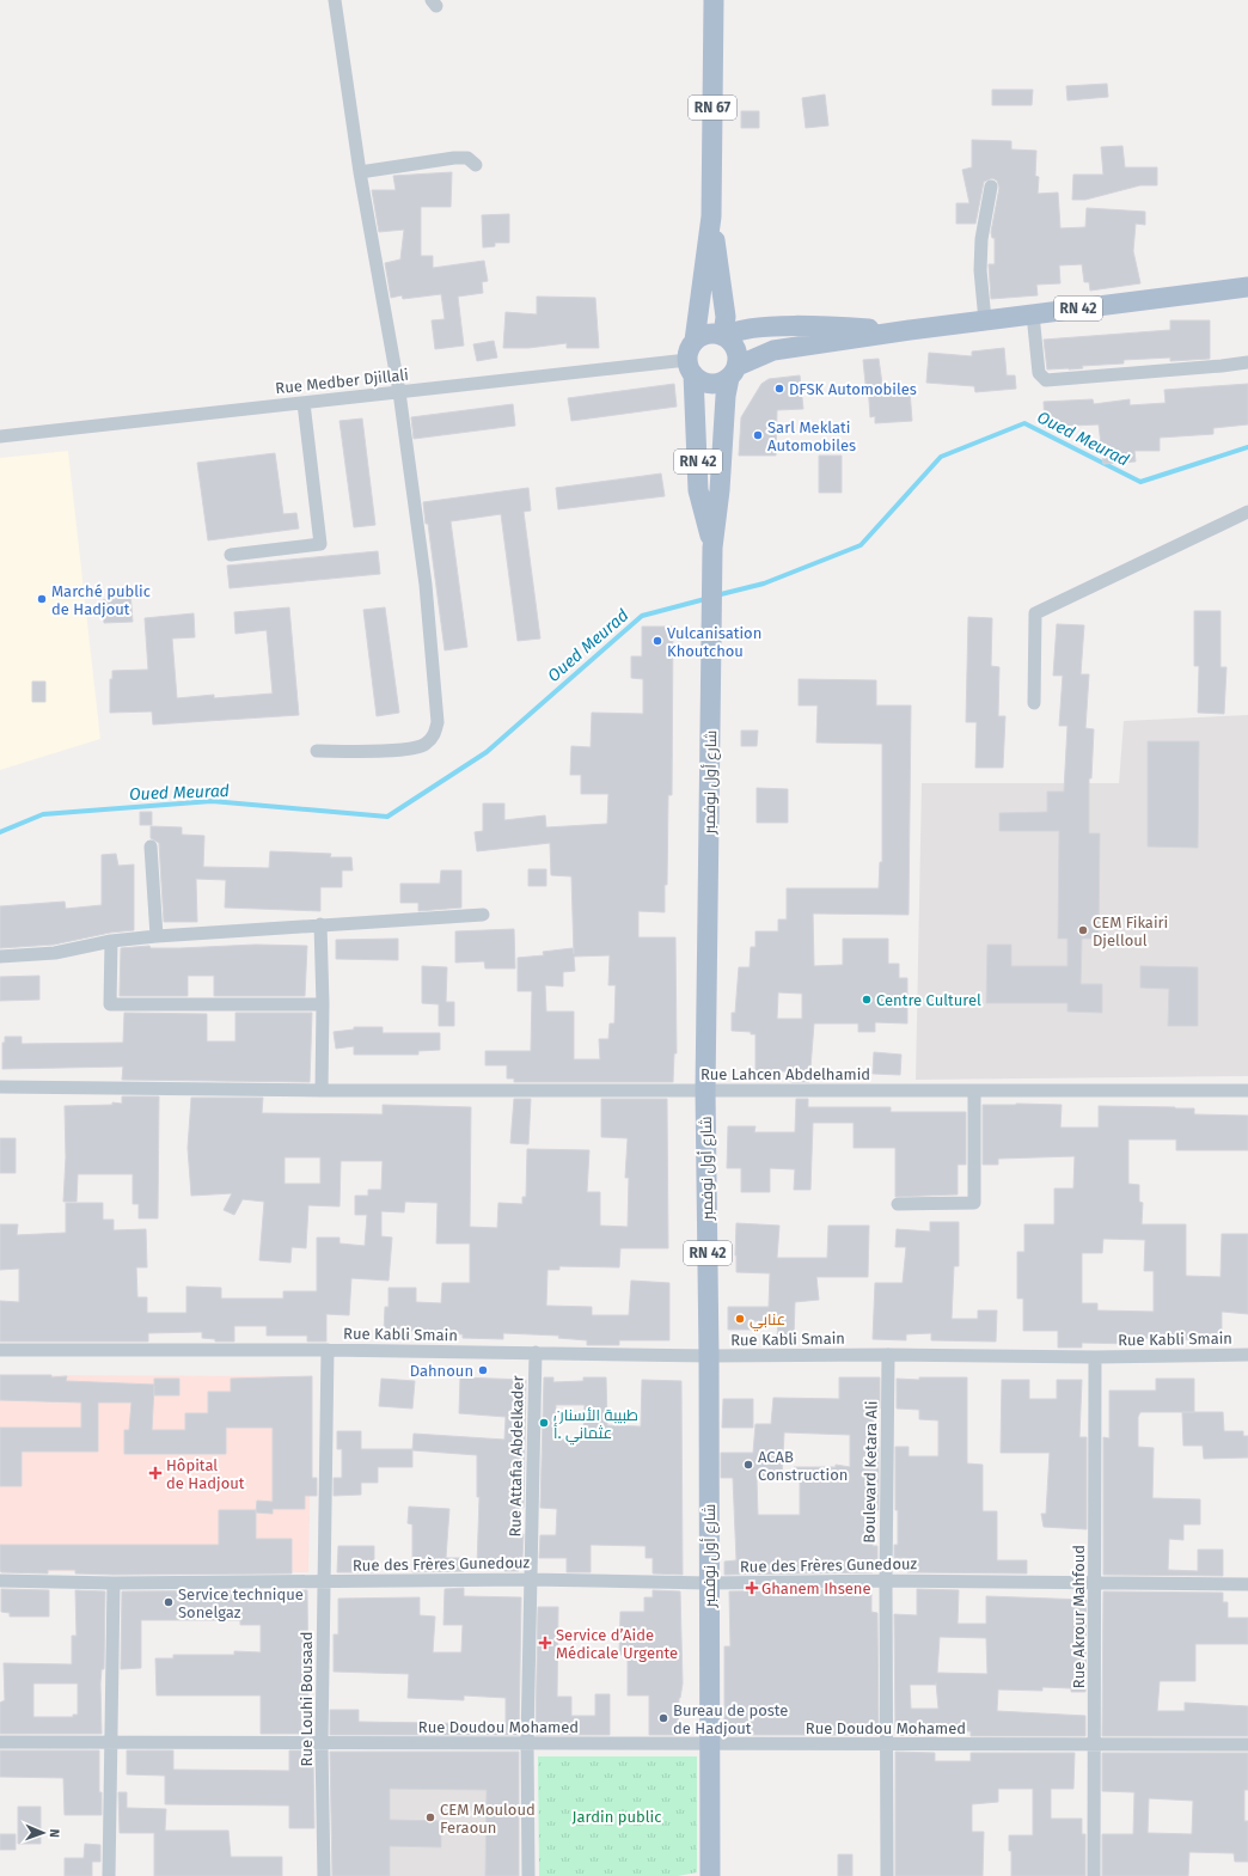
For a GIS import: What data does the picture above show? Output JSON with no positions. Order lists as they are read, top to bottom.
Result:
{
  "streets": {
    "main road": ["RN 67", "RN 42", "شارع أول نوفمبر"],
    "street": [
      "Rue Medber Djillali",
      "Rue Lahcen Abdelhamid",
      "Rue Kabli Smain",
      "Rue Attafia Abdelkader",
      "Boulevard Ketara Ali",
      "Rue des Frères Gunedouz",
      "Rue Akrour Mahfoud",
      "Rue Louhi Bousaad",
      "Rue Doudou Mohamed"
    ]
  },
  "crossings": [
    ["RN 67", "RN 42"],
    ["RN 67", "Rue Medber Djillali"],
    ["RN 42", "Rue Medber Djillali"],
    ["RN 42", "شارع أول نوفمبر"],
    ["شارع أول نوفمبر", "Rue Lahcen Abdelhamid"],
    ["شارع أول نوفمبر", "Rue Kabli Smain"],
    ["شارع أول نوفمبر", "Rue des Frères Gunedouz"],
    ["شارع أول نوفمبر", "Rue Doudou Mohamed"],
    ["Rue Kabli Smain", "Rue Attafia Abdelkader"],
    ["Rue Kabli Smain", "Boulevard Ketara Ali"],
    ["Rue Kabli Smain", "Rue Akrour Mahfoud"],
    ["Rue Kabli Smain", "Rue Louhi Bousaad"],
    ["Rue Attafia Abdelkader", "Rue des Frères Gunedouz"],
    ["Rue Attafia Abdelkader", "Rue Doudou Mohamed"],
    ["Boulevard Ketara Ali", "Rue des Frères Gunedouz"],
    ["Boulevard Ketara Ali", "Rue Doudou Mohamed"],
    ["Rue des Frères Gunedouz", "Rue Akrour Mahfoud"],
    ["Rue des Frères Gunedouz", "Rue Louhi Bousaad"],
    ["Rue Akrour Mahfoud", "Rue Doudou Mohamed"],
    ["Rue Louhi Bousaad", "Rue Doudou Mohamed"]
  ],
  "water": ["Oued Meurad"],
  "parks": ["Jardin public"],
  "places": {
    "other": [
      "DFSK Automobiles",
      "Sarl Meklati Automobiles",
      "Marché public de Hadjout",
      "Vulcanisation Khoutchou",
      "CEM Fikairi Djelloul",
      "Centre Culturel",
      "عنابي",
      "Dahnoun",
      "طبيبة الأسنان عثماني .أ",
      "ACAB Construction",
      "Service technique Sonelgaz",
      "Bureau de poste de Hadjout",
      "CEM Mouloud Feraoun"
    ],
    "health": ["Hôpital de Hadjout", "Ghanem Ihsene", "Service d’Aide Médicale Urgente"]
  },
  "north": "right"
}
